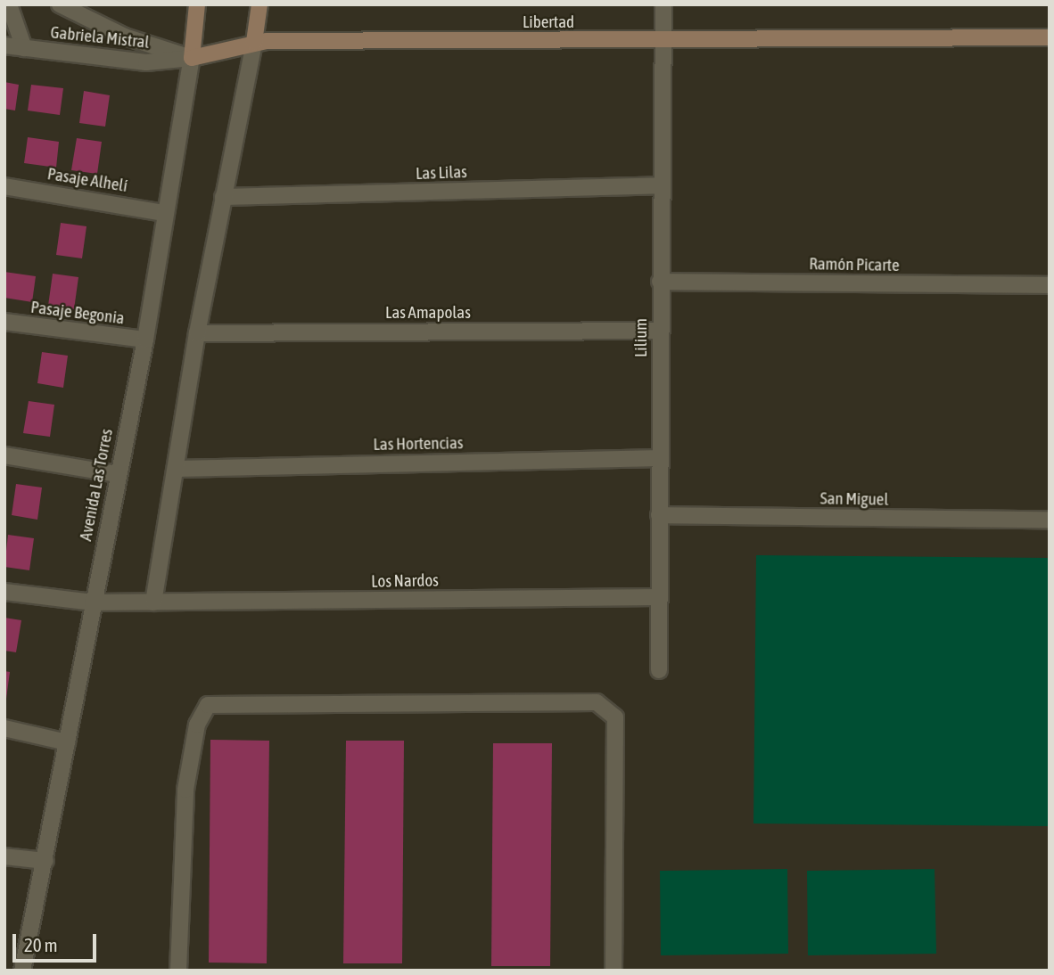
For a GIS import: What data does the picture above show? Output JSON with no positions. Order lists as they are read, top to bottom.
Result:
{
  "streets": {
    "main road": ["Libertad", "Avenida Las Torres"],
    "street": [
      "Gabriela Mistral",
      "Las Lilas",
      "Pasaje Alhelí",
      "Ramón Picarte",
      "Pasaje Begonia",
      "Las Amapolas",
      "Lilium",
      "Las Hortencias",
      "San Miguel",
      "Los Nardos"
    ]
  },
  "crossings": [
    ["Libertad", "Gabriela Mistral"],
    ["Libertad", "Lilium"],
    ["Libertad", "Avenida Las Torres"],
    ["Gabriela Mistral", "Avenida Las Torres"],
    ["Las Lilas", "Lilium"],
    ["Pasaje Alhelí", "Avenida Las Torres"],
    ["Ramón Picarte", "Lilium"],
    ["Pasaje Begonia", "Avenida Las Torres"],
    ["Las Amapolas", "Lilium"],
    ["Lilium", "Las Hortencias"],
    ["Lilium", "San Miguel"],
    ["Lilium", "Los Nardos"],
    ["Avenida Las Torres", "Los Nardos"]
  ],
  "scale_bar": "20 m"
}
